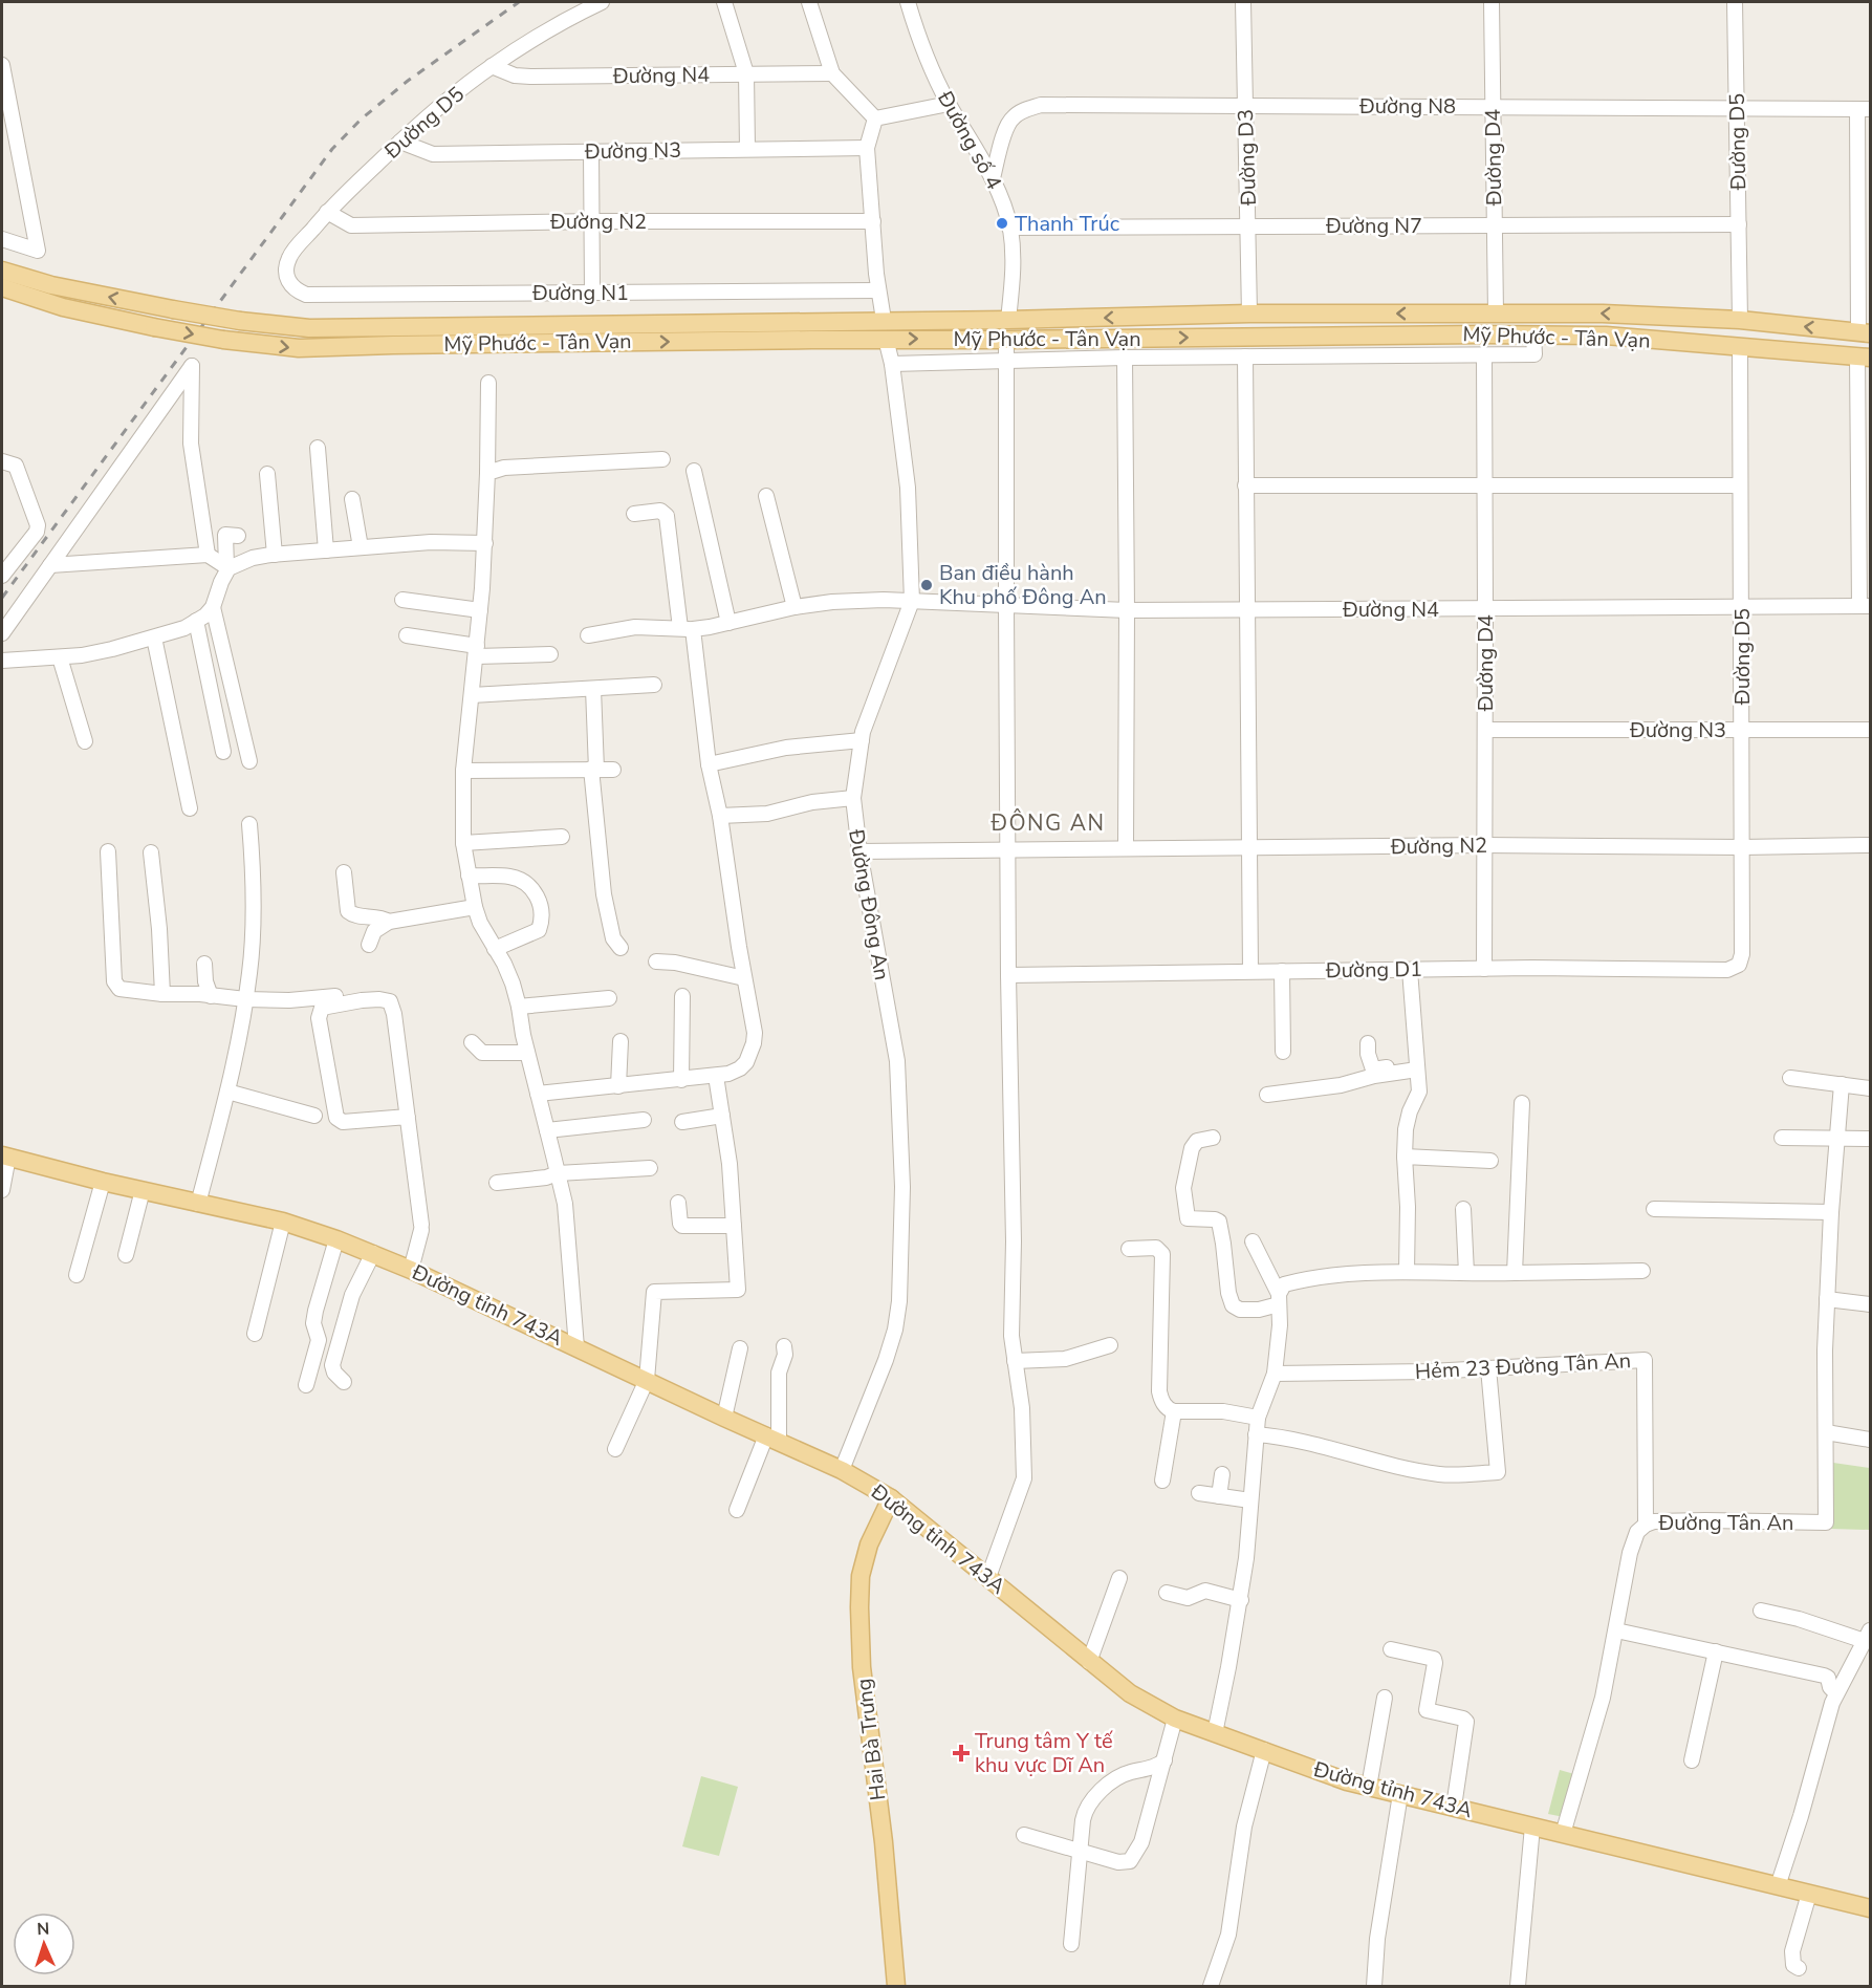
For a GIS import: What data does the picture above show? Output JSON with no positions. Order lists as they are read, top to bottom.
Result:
{
  "streets": {
    "main road": ["Mỹ Phước - Tân Vạn", "Đường tỉnh 743A", "Hai Bà Trưng"],
    "street": [
      "Đường N4",
      "Đường N8",
      "Đường D5",
      "Đường số 4",
      "Đường N3",
      "Đường D3",
      "Đường D4",
      "Đường N2",
      "Đường N7",
      "Đường N1",
      "Đường Đông An",
      "Đường D1",
      "Hẻm 23 Đường Tân An",
      "Đường Tân An"
    ]
  },
  "crossings": [
    ["Đường N4", "Đường D5"],
    ["Đường N4", "Đường D4"],
    ["Đường N4", "Đường Đông An"],
    ["Đường N8", "Đường D5"],
    ["Đường N8", "Đường số 4"],
    ["Đường N8", "Đường D3"],
    ["Đường N8", "Đường D4"],
    ["Đường D5", "Đường N3"],
    ["Đường D5", "Đường N2"],
    ["Đường D5", "Đường N7"],
    ["Đường D5", "Đường N1"],
    ["Đường D5", "Mỹ Phước - Tân Vạn"],
    ["Đường D5", "Đường D1"],
    ["Đường số 4", "Đường N7"],
    ["Đường số 4", "Mỹ Phước - Tân Vạn"],
    ["Đường N3", "Đường D4"],
    ["Đường D3", "Đường N7"],
    ["Đường D3", "Mỹ Phước - Tân Vạn"],
    ["Đường D4", "Đường N2"],
    ["Đường D4", "Đường N7"],
    ["Đường D4", "Mỹ Phước - Tân Vạn"],
    ["Đường D4", "Đường D1"],
    ["Đường N2", "Đường Đông An"],
    ["Mỹ Phước - Tân Vạn", "Đường Đông An"],
    ["Đường Đông An", "Đường tỉnh 743A"],
    ["Đường tỉnh 743A", "Đường Tân An"],
    ["Đường tỉnh 743A", "Hai Bà Trưng"],
    ["Hẻm 23 Đường Tân An", "Đường Tân An"]
  ],
  "districts": ["ĐÔNG AN"],
  "places": {
    "other": ["Thanh Trúc", "Ban điều hành Khu phố Đông An"],
    "health": ["Trung tâm Y tế khu vực Dĩ An"]
  },
  "north": "top"
}
